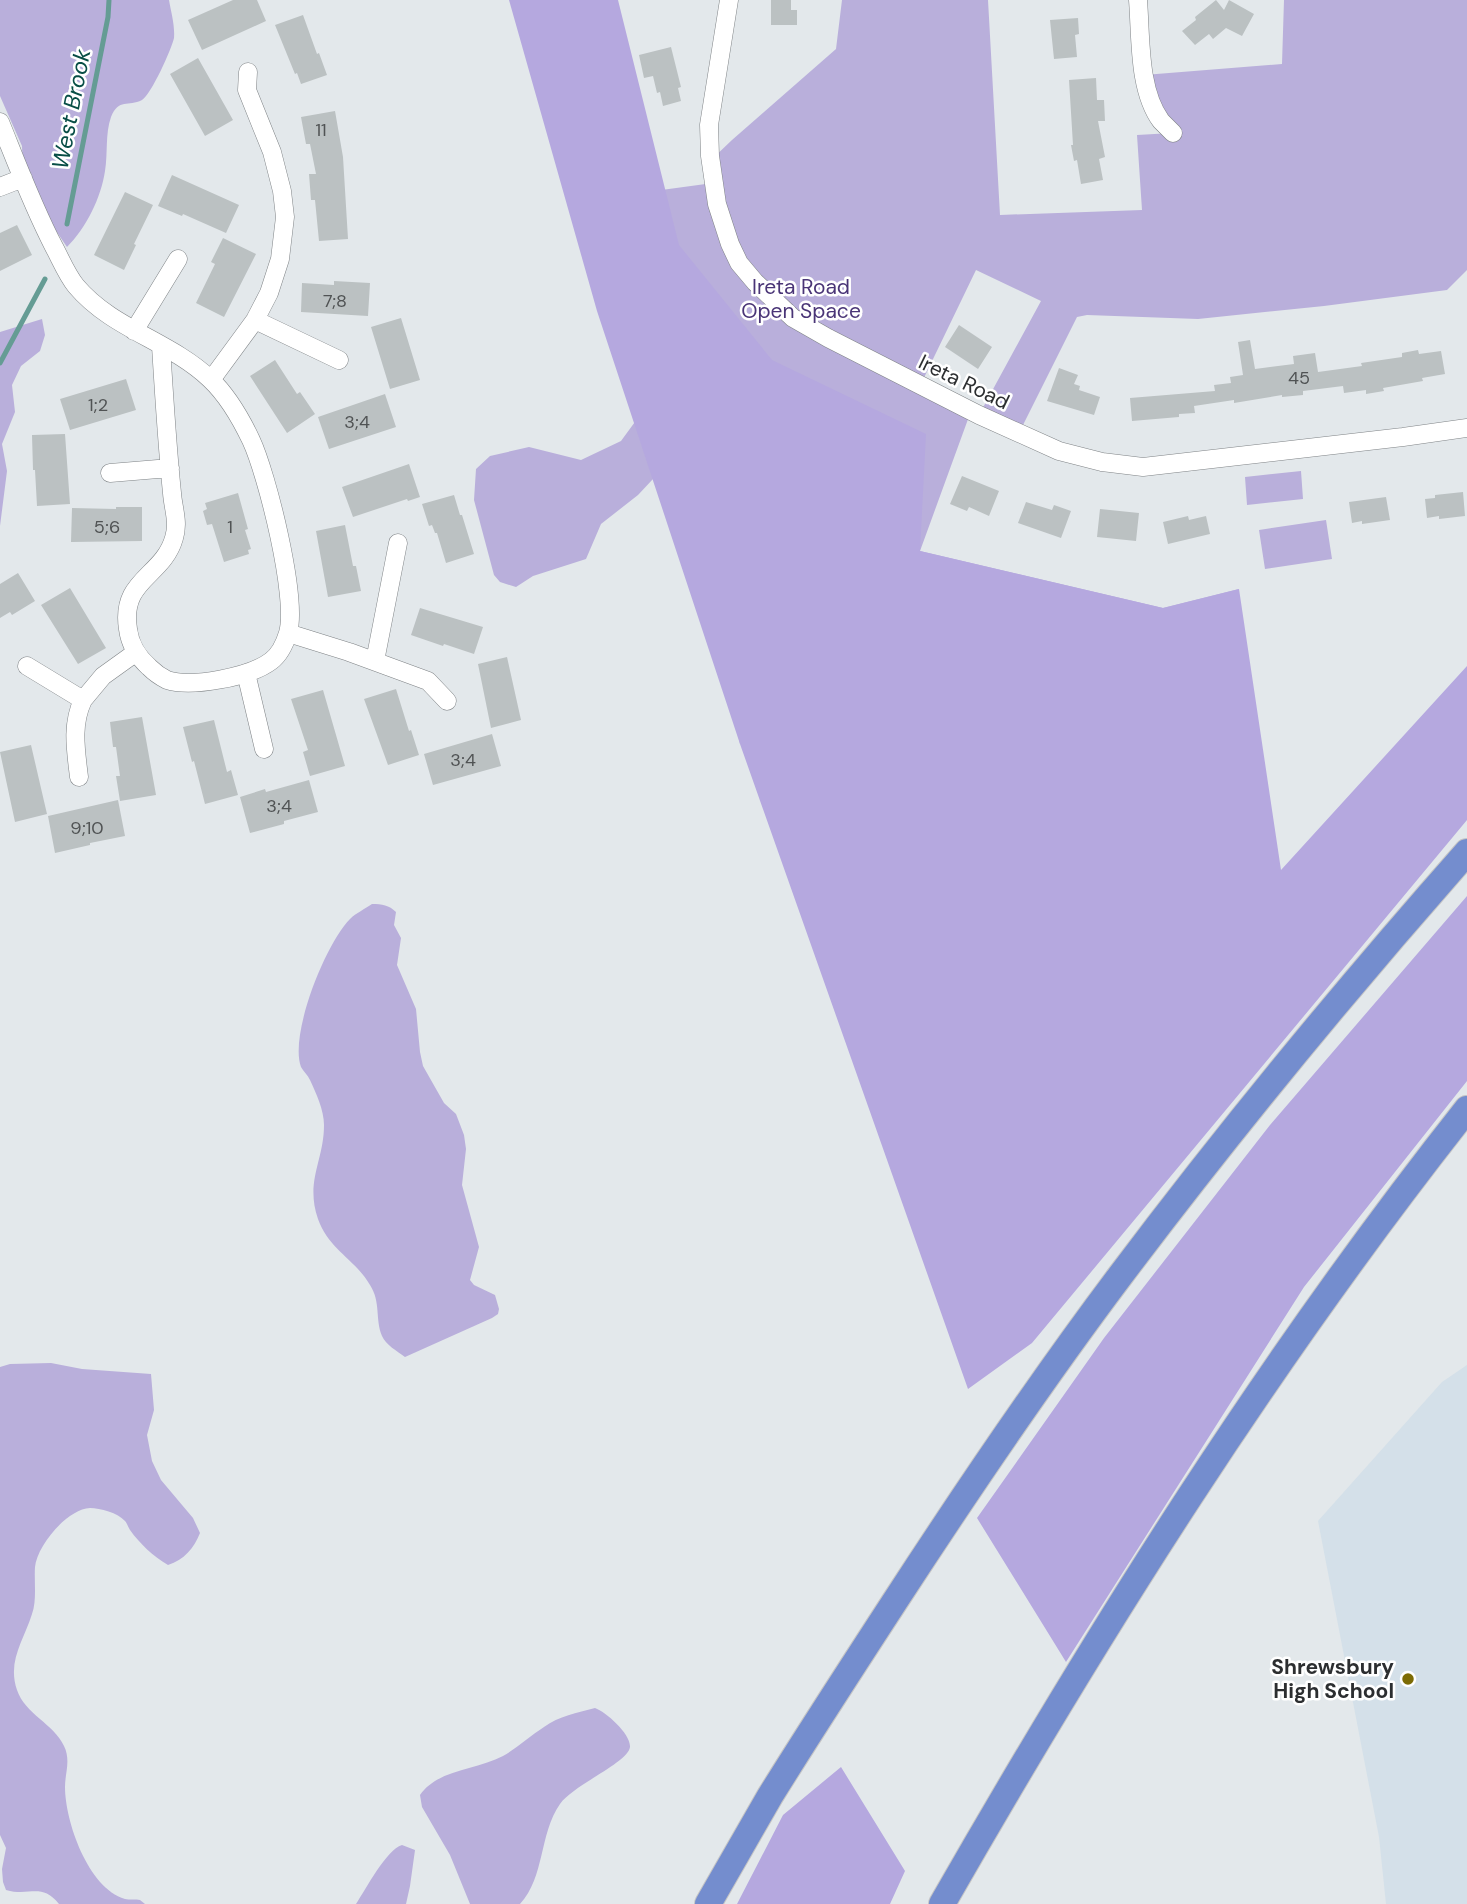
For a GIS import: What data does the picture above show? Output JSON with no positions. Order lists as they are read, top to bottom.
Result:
{
  "streets": {
    "street": ["Ireta Road"]
  },
  "water": ["West Brook"],
  "parks": ["Ireta Road Open Space"],
  "places": ["Shrewsbury High School"],
  "house_numbers": [
    "11",
    "7;8",
    "45",
    "1;2",
    "3;4",
    "5;6",
    "1",
    "3;4",
    "3;4",
    "9;10"
  ]
}
